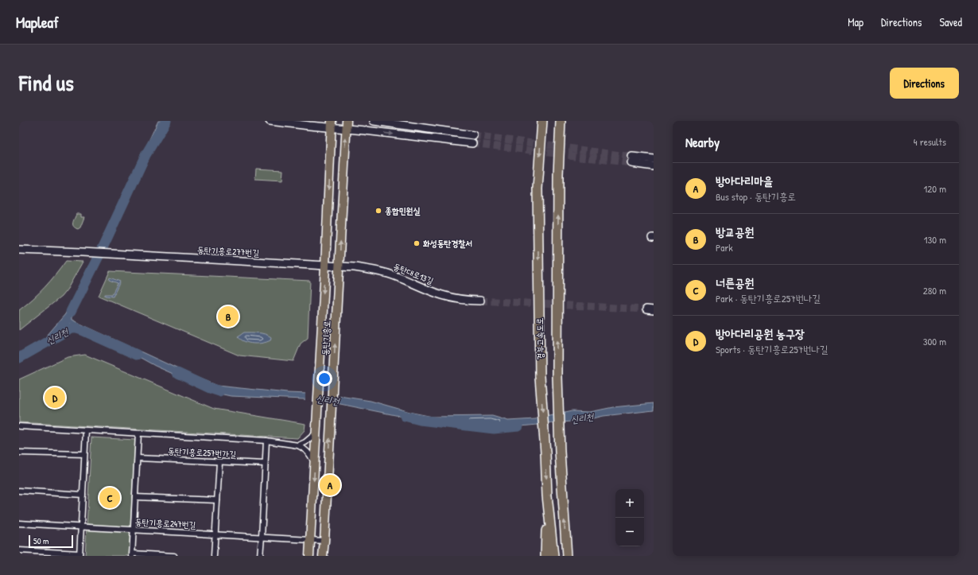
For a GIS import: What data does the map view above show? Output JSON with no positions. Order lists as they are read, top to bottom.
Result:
{
  "streets": {
    "highway": ["경부고속도로"],
    "main road": ["동탄기흥로"],
    "street": [
      "동탄기흥로277번길",
      "동탄대로13길",
      "동탄기흥로257번가길",
      "동탄기흥로247번길"
    ]
  },
  "crossings": [
    ["동탄기흥로277번길", "동탄대로13길"],
    ["동탄기흥로277번길", "동탄기흥로"],
    ["동탄대로13길", "동탄기흥로"],
    ["동탄기흥로", "동탄기흥로247번길"]
  ],
  "water": ["신리천"],
  "places": ["종합민원실", "화성동탄경찰서"],
  "scale_bar": "50 m",
  "page": {
    "header": "Mapleaf",
    "nav": ["Map", "Directions", "Saved"],
    "title": "Find us",
    "buttons": "Directions",
    "heading": ["Nearby", "4 results"],
    "list": [
      {
        "mark": "A",
        "name": "방아다리마을",
        "note": "Bus stop · 동탄기흥로",
        "value": "120 m"
      },
      {
        "mark": "B",
        "name": "방교공원",
        "note": "Park",
        "value": "130 m"
      },
      {
        "mark": "C",
        "name": "너른공원",
        "note": "Park · 동탄기흥로257번나길",
        "value": "280 m"
      },
      {
        "mark": "D",
        "name": "방아다리공원 농구장",
        "note": "Sports · 동탄기흥로257번나길",
        "value": "300 m"
      }
    ],
    "pins": [
      "B",
      "D",
      "A",
      "C"
    ],
    "map_buttons": ["+", "−"],
    "scale": "50 m"
  }
}
